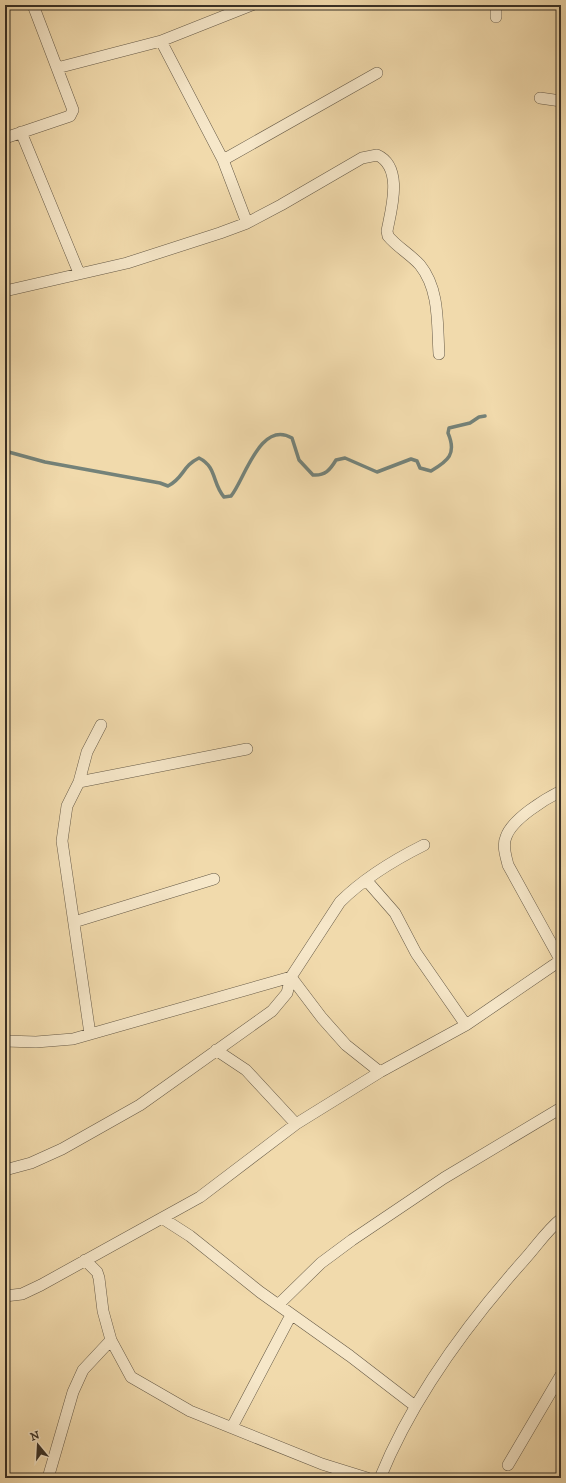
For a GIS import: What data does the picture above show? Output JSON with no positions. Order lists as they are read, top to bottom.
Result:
{
  "north": "top"
}
